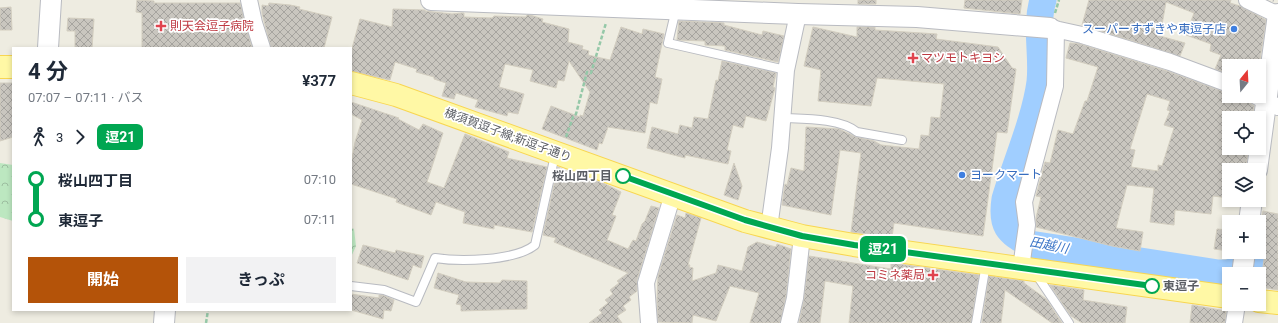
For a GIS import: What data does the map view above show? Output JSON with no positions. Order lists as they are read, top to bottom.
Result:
{
  "streets": {
    "main road": ["横須賀逗子線;新逗子通り"]
  },
  "water": ["田越川"],
  "places": {
    "health": ["則天会逗子病院", "マツモトキヨシ", "コミネ薬局"],
    "other": [
      "スーパーすずきや東逗子店",
      "ヨークマート",
      "桜山四丁目",
      "東逗子"
    ]
  },
  "lines": ["bus line 逗21"],
  "north": "top",
  "page": {
    "on_map": "逗21",
    "heading": ["4 分", "07:07 – 07:11 · バス", "¥377"],
    "map_buttons": ["+", "−"],
    "legs": ["3", "逗21"],
    "list": [
      {
        "name": "桜山四丁目",
        "value": "07:10"
      },
      {
        "name": "東逗子",
        "value": "07:11"
      }
    ],
    "buttons": ["開始", "きっぷ"]
  }
}
